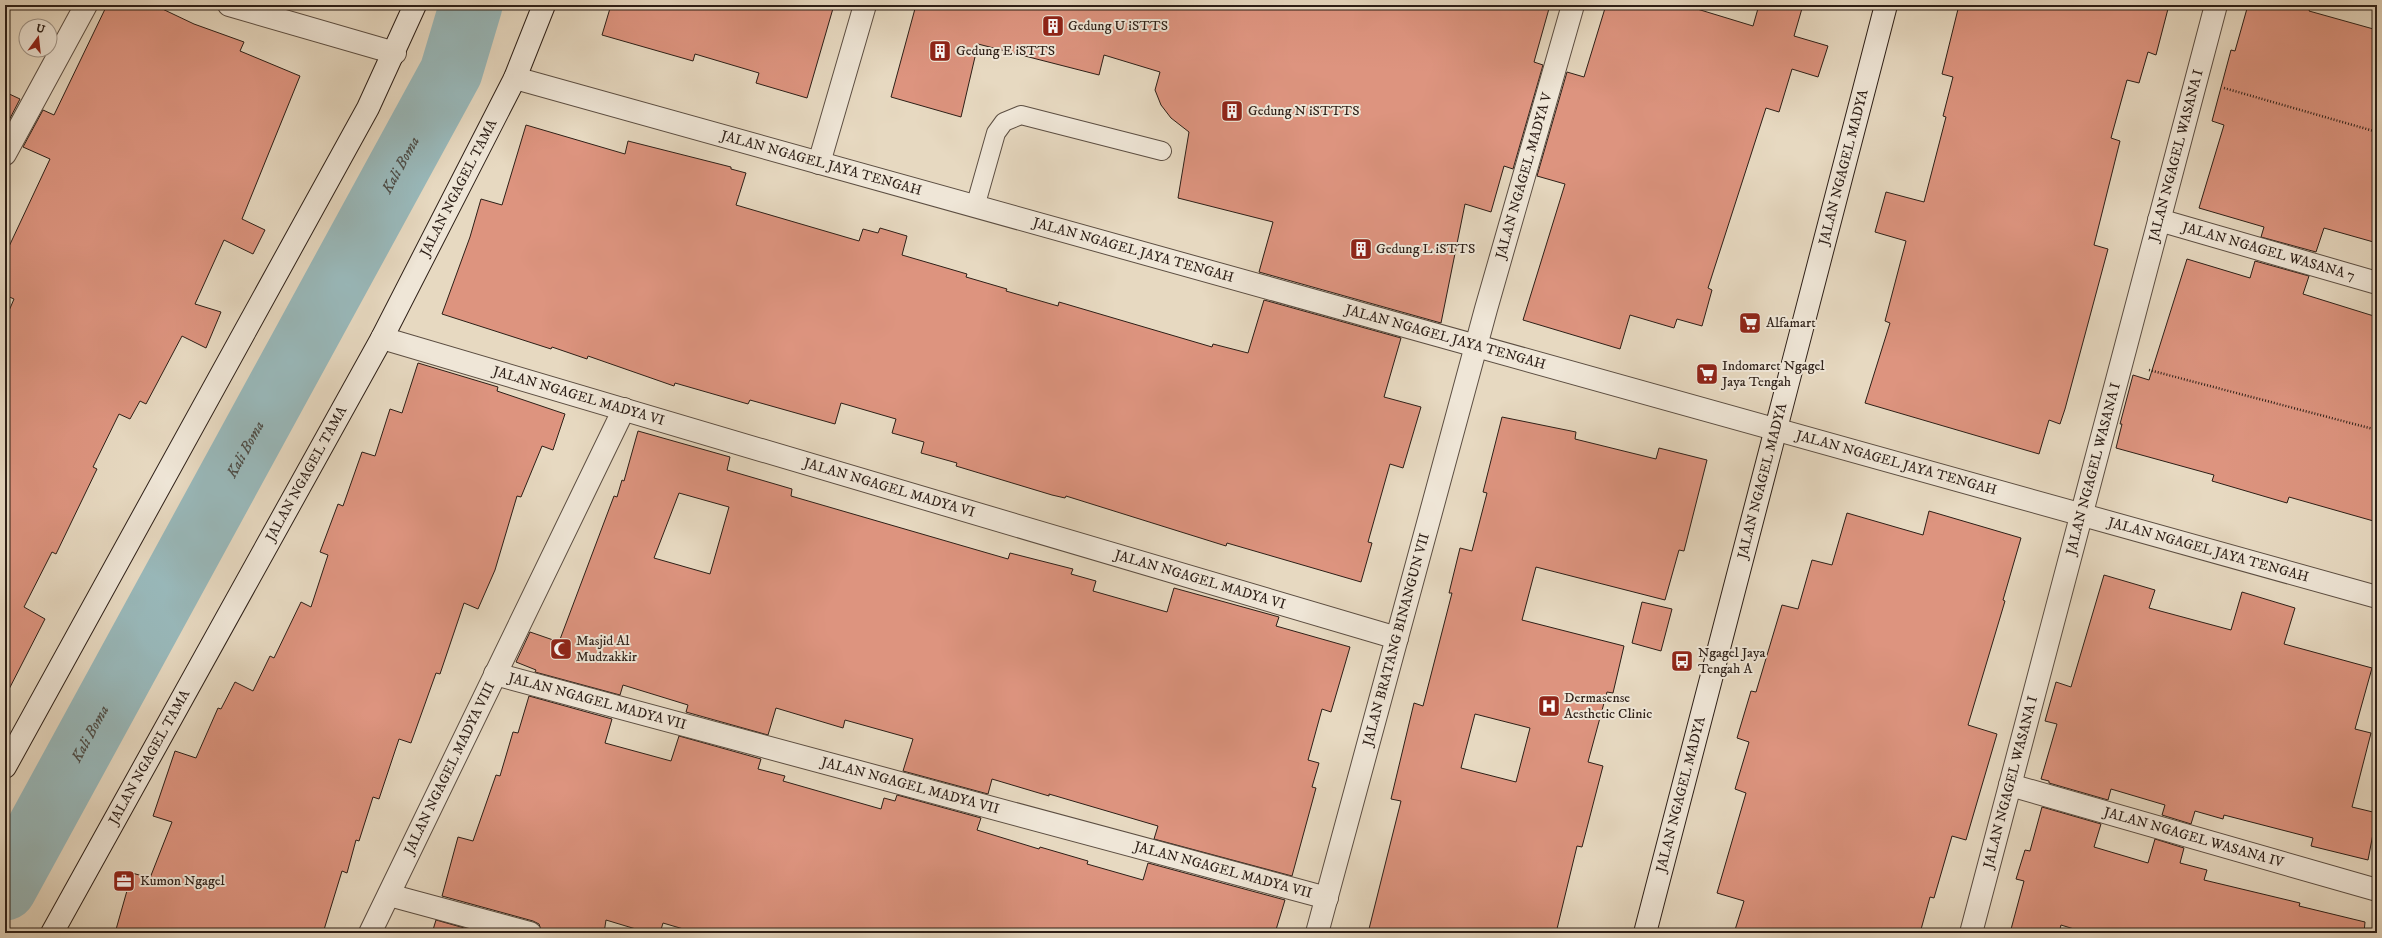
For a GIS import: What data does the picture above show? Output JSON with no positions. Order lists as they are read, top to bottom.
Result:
{
  "streets": {
    "street": [
      "JALAN NGAGEL WASANA I",
      "JALAN NGAGEL JAYA TENGAH",
      "JALAN NGAGEL MADYA",
      "JALAN NGAGEL MADYA V",
      "JALAN NGAGEL TAMA",
      "JALAN NGAGEL WASANA 7",
      "JALAN NGAGEL MADYA VI",
      "JALAN BRATANG BINANGUN VII",
      "JALAN NGAGEL MADYA VII",
      "JALAN NGAGEL MADYA VIII",
      "JALAN NGAGEL WASANA IV"
    ]
  },
  "crossings": [
    ["JALAN NGAGEL WASANA I", "JALAN NGAGEL JAYA TENGAH"],
    ["JALAN NGAGEL WASANA I", "JALAN NGAGEL WASANA 7"],
    ["JALAN NGAGEL WASANA I", "JALAN NGAGEL WASANA IV"],
    ["JALAN NGAGEL JAYA TENGAH", "JALAN NGAGEL MADYA"],
    ["JALAN NGAGEL JAYA TENGAH", "JALAN NGAGEL MADYA V"],
    ["JALAN NGAGEL JAYA TENGAH", "JALAN NGAGEL TAMA"],
    ["JALAN NGAGEL JAYA TENGAH", "JALAN BRATANG BINANGUN VII"],
    ["JALAN NGAGEL MADYA V", "JALAN BRATANG BINANGUN VII"],
    ["JALAN NGAGEL TAMA", "JALAN NGAGEL MADYA VI"],
    ["JALAN NGAGEL MADYA VI", "JALAN BRATANG BINANGUN VII"],
    ["JALAN NGAGEL MADYA VI", "JALAN NGAGEL MADYA VIII"],
    ["JALAN BRATANG BINANGUN VII", "JALAN NGAGEL MADYA VII"],
    ["JALAN NGAGEL MADYA VII", "JALAN NGAGEL MADYA VIII"]
  ],
  "water": ["Kali Boma"],
  "places": {
    "building": [
      "Gedung U iSTTS",
      "Gedung E iSTTS",
      "Gedung N iSTTTS",
      "Gedung L iSTTS"
    ],
    "supermarket": ["Alfamart", "Indomaret Ngagel Jaya Tengah"],
    "mosque": ["Masjid Al Mudzakkir"],
    "bus stop": ["Ngagel Jaya Tengah A"],
    "hospital": ["Dermasense Aesthetic Clinic"],
    "office": ["Kumon Ngagel"]
  },
  "north": "top"
}
